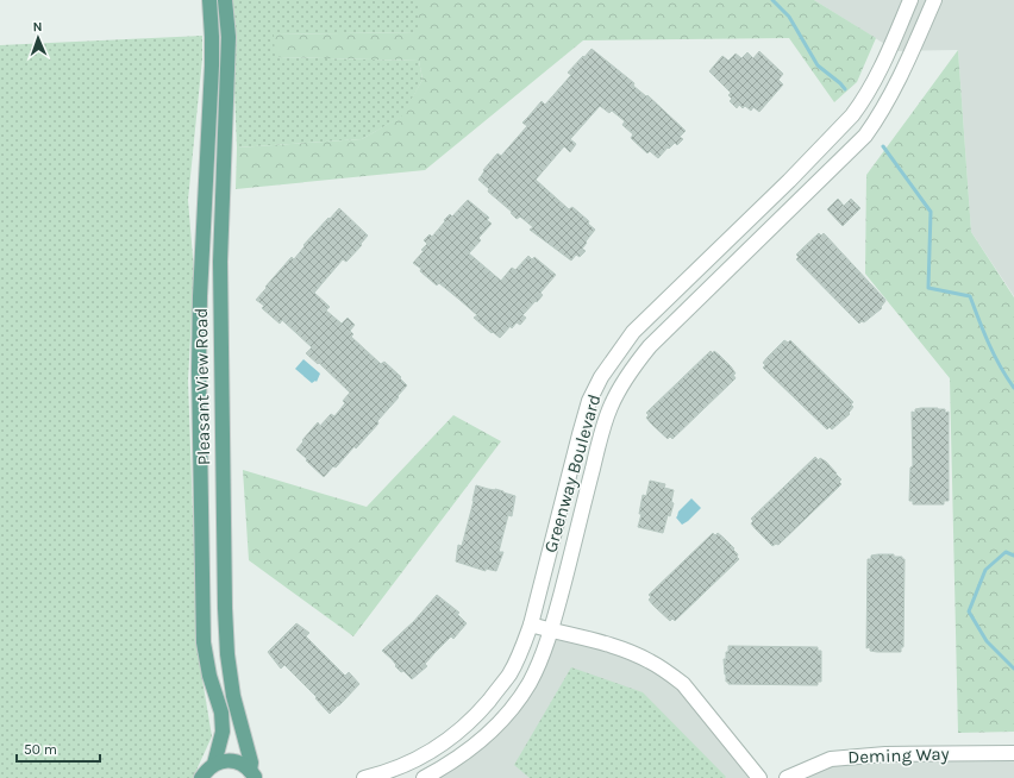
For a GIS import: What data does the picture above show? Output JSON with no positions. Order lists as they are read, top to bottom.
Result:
{
  "streets": {
    "main road": ["Pleasant View Road"],
    "street": ["Greenway Boulevard", "Deming Way"]
  },
  "scale_bar": "50 m",
  "north": "top"
}
